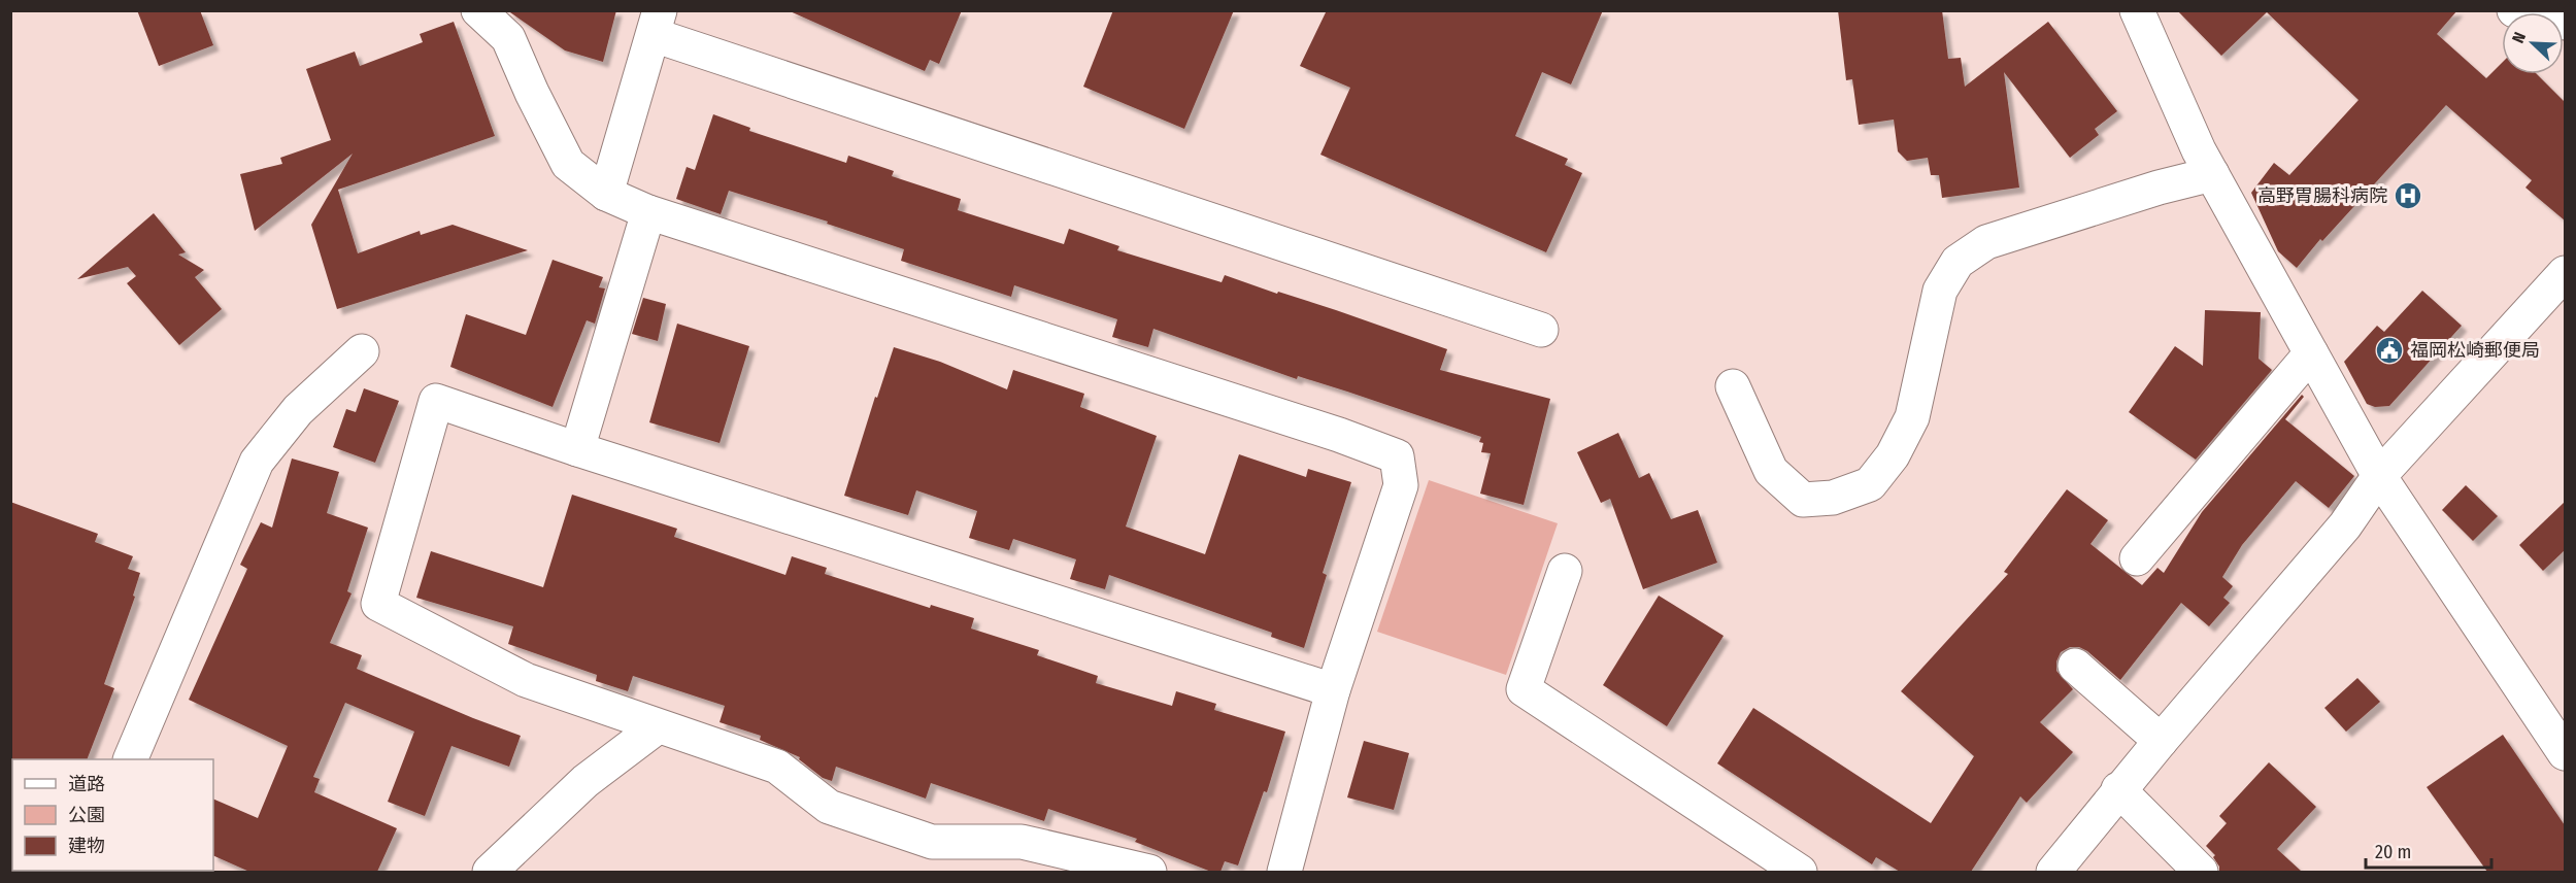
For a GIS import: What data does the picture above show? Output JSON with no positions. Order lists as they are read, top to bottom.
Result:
{
  "places": {
    "hospital": ["高野胃腸科病院"],
    "public building": ["福岡松崎郵便局"]
  },
  "legend": ["道路", "公園", "建物"],
  "scale_bar": "20 m",
  "north": "top left"
}
